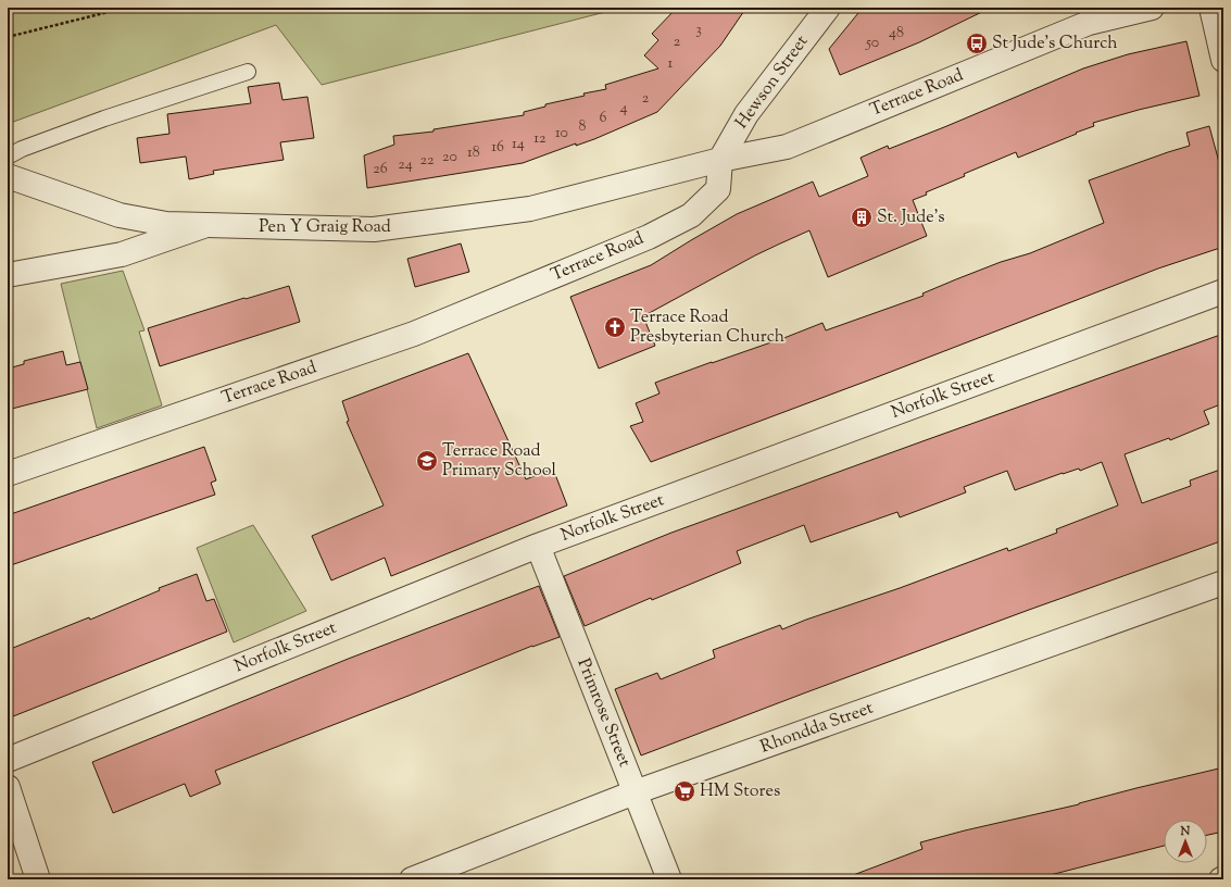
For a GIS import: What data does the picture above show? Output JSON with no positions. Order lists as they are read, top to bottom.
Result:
{
  "streets": {
    "street": [
      "Hewson Street",
      "Terrace Road",
      "Pen Y Graig Road",
      "Norfolk Street",
      "Primrose Street",
      "Rhondda Street"
    ]
  },
  "crossings": [
    ["Hewson Street", "Terrace Road"],
    ["Hewson Street", "Pen Y Graig Road"],
    ["Terrace Road", "Pen Y Graig Road"],
    ["Norfolk Street", "Primrose Street"],
    ["Primrose Street", "Rhondda Street"]
  ],
  "places": {
    "bus stop": ["St Jude's Church"],
    "building": ["St. Jude's"],
    "church": ["Terrace Road Presbyterian Church"],
    "school or university": ["Terrace Road Primary School"],
    "supermarket": ["HM Stores"]
  },
  "house_numbers": [
    "3",
    "48",
    "2",
    "50",
    "1",
    "2",
    "4",
    "6",
    "8",
    "10",
    "12",
    "14",
    "16",
    "18",
    "20",
    "22",
    "24",
    "26"
  ],
  "north": "top"
}
